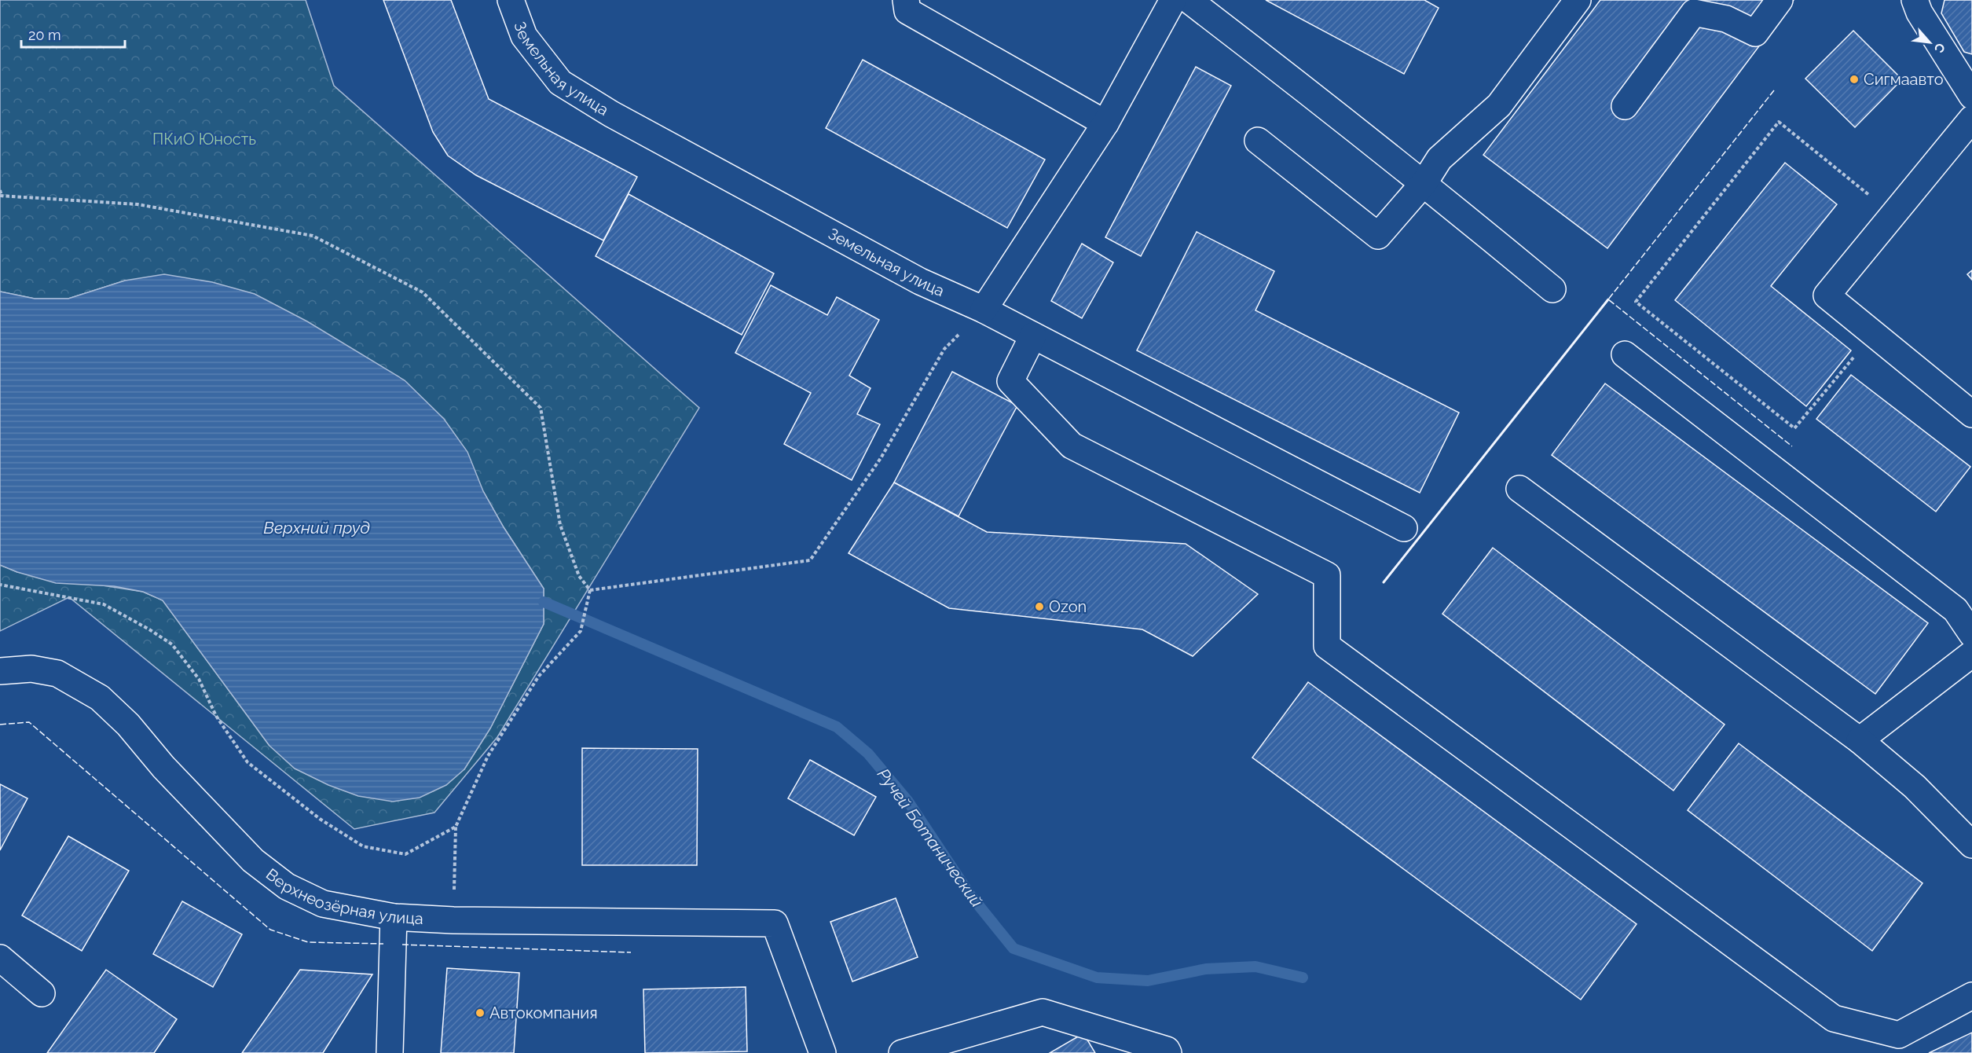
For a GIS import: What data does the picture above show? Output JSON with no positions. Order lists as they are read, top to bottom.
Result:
{
  "streets": {
    "street": ["Земельная улица", "Верхнеозёрная улица"]
  },
  "water": ["Верхний пруд", "Ручей Ботанический"],
  "parks": ["ПКиО Юность"],
  "places": ["Сигмаавто", "Ozon", "Автокомпания"],
  "scale_bar": "20 m",
  "north": "bottom right"
}
